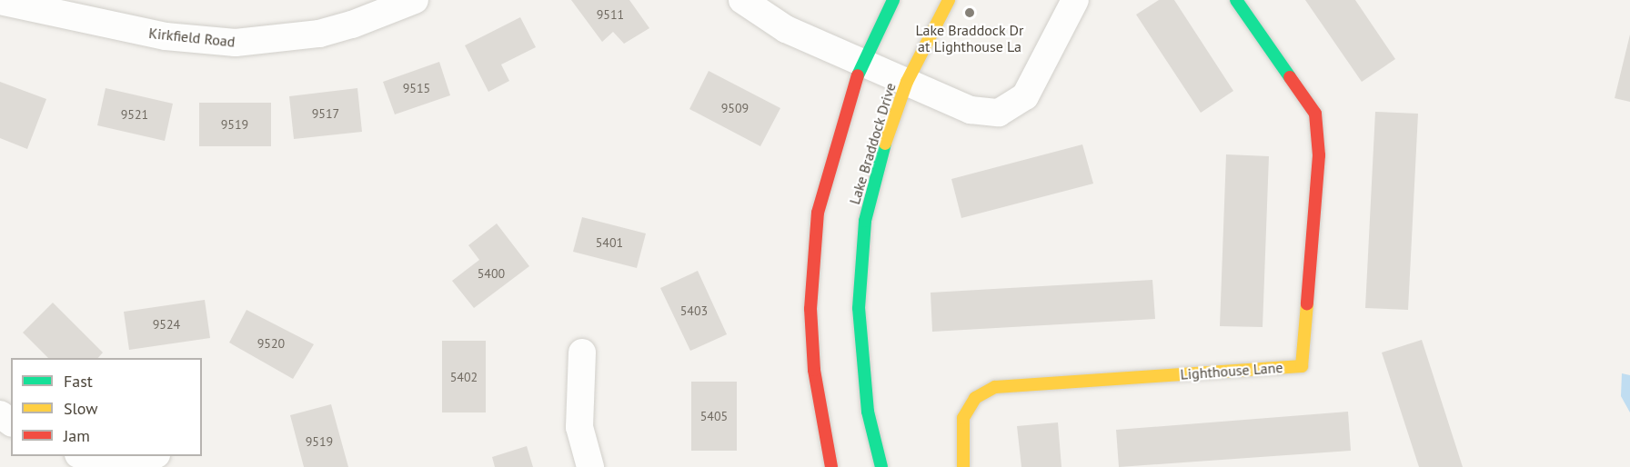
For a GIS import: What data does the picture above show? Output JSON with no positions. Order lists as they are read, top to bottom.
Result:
{
  "streets": {
    "street": ["Kirkfield Road", "Lake Braddock Drive", "Lighthouse Lane"]
  },
  "places": ["Lake Braddock Dr at Lighthouse La"],
  "house_numbers": [
    "9511",
    "9515",
    "9509",
    "9517",
    "9521",
    "9519",
    "5401",
    "5400",
    "5403",
    "9524",
    "9520",
    "5402",
    "5405",
    "9519"
  ],
  "legend": ["Fast", "Slow", "Jam"]
}
